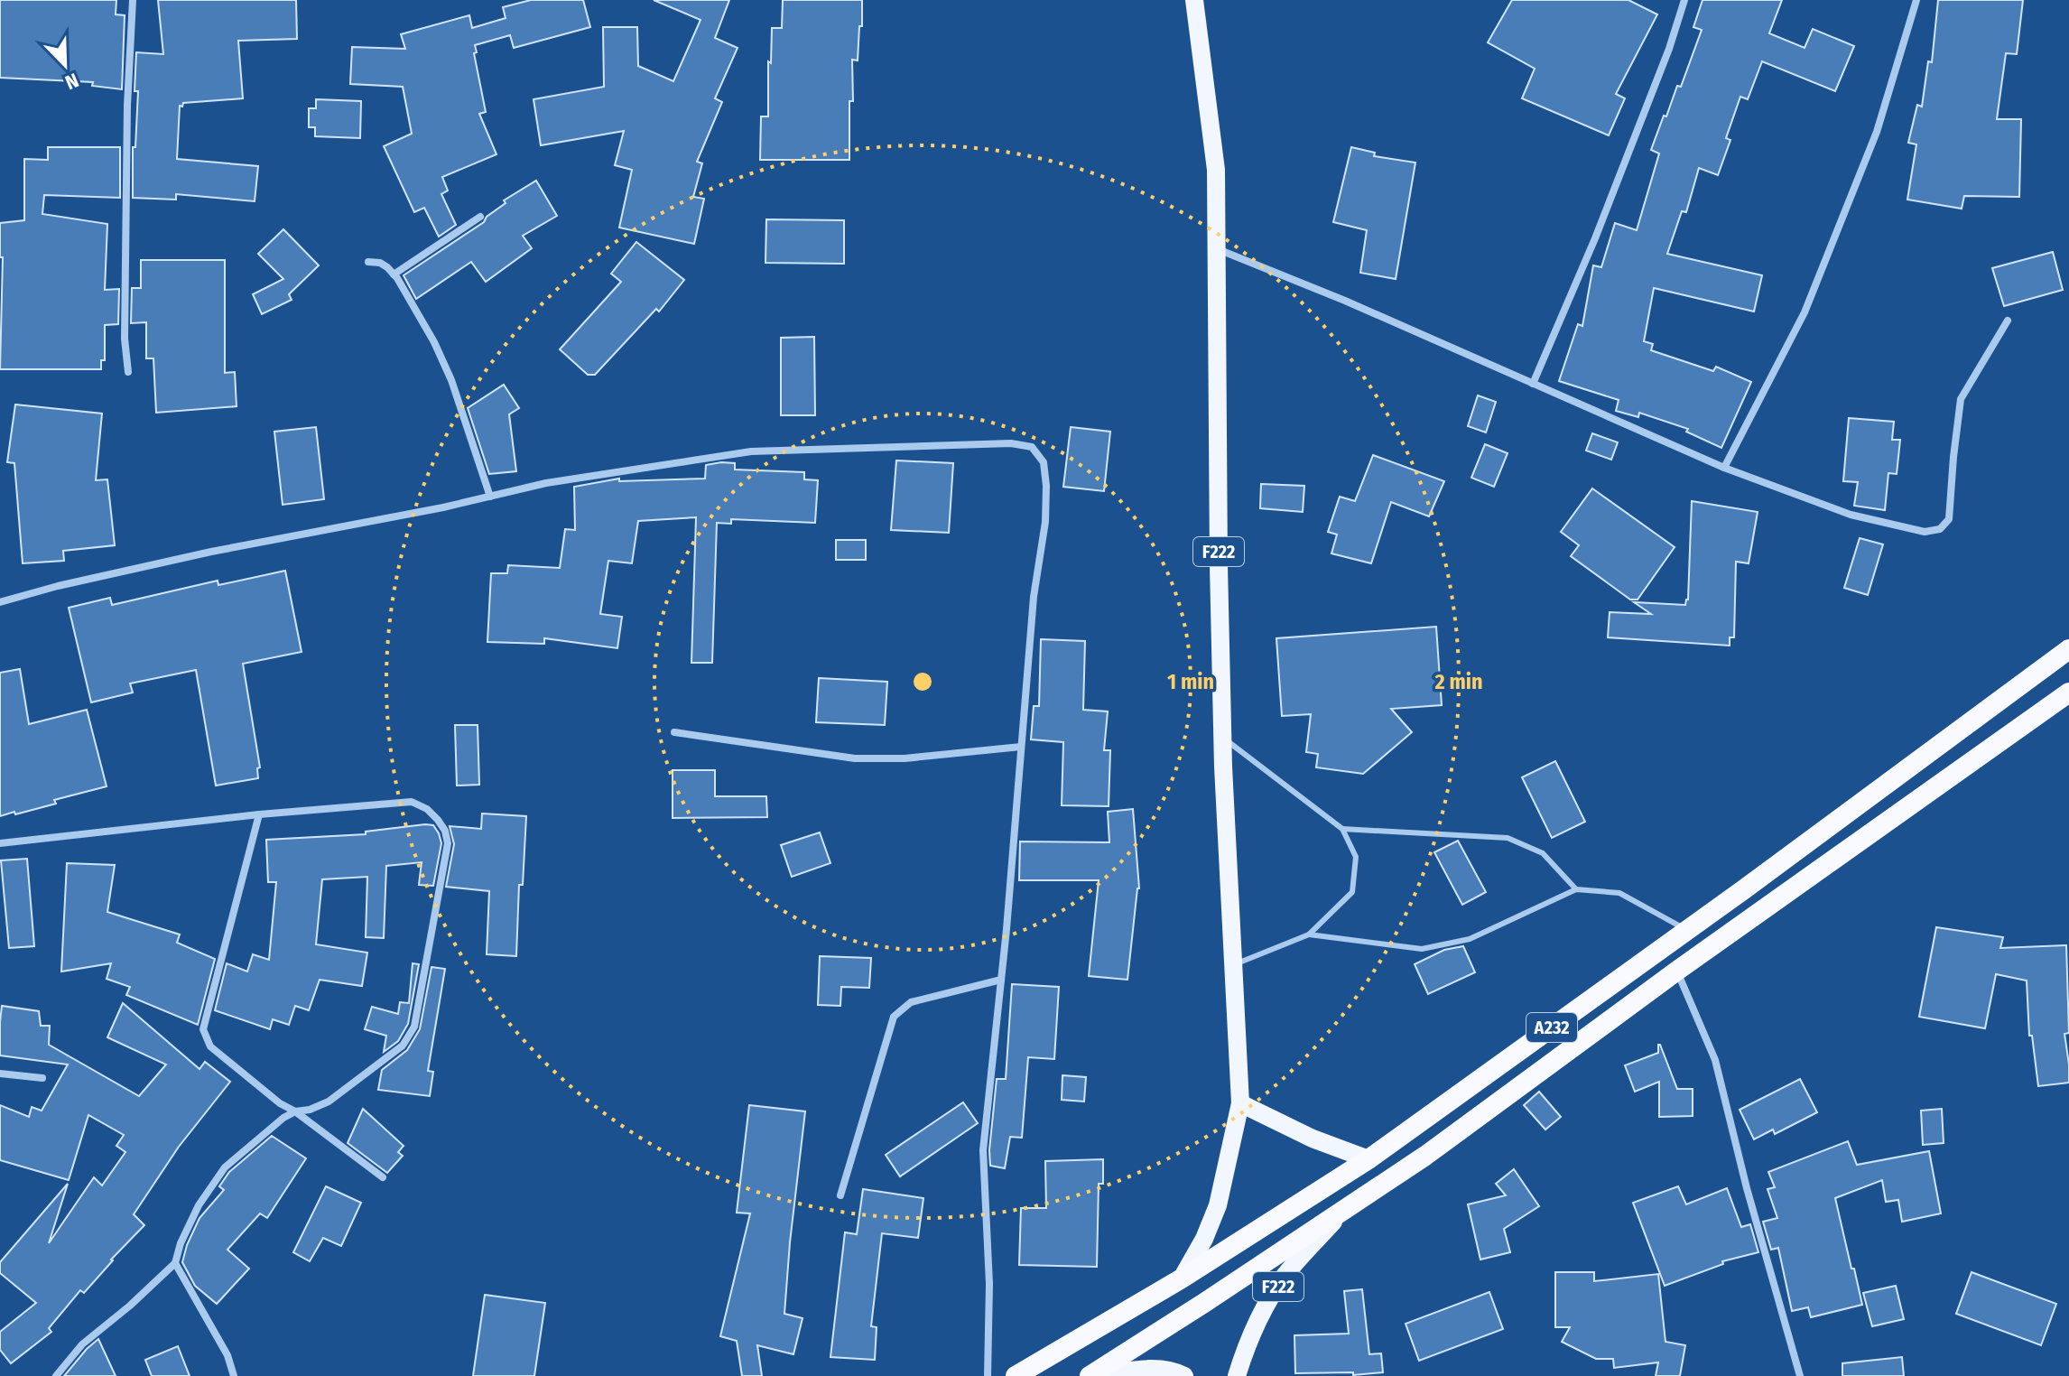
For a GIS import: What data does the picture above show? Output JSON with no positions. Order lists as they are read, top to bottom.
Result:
{
  "streets": {
    "highway": ["A232"],
    "main road": ["F222"]
  },
  "crossings": [
    ["F222", "A232"]
  ],
  "north": "bottom right",
  "rings": ["1 min", "2 min"]
}
